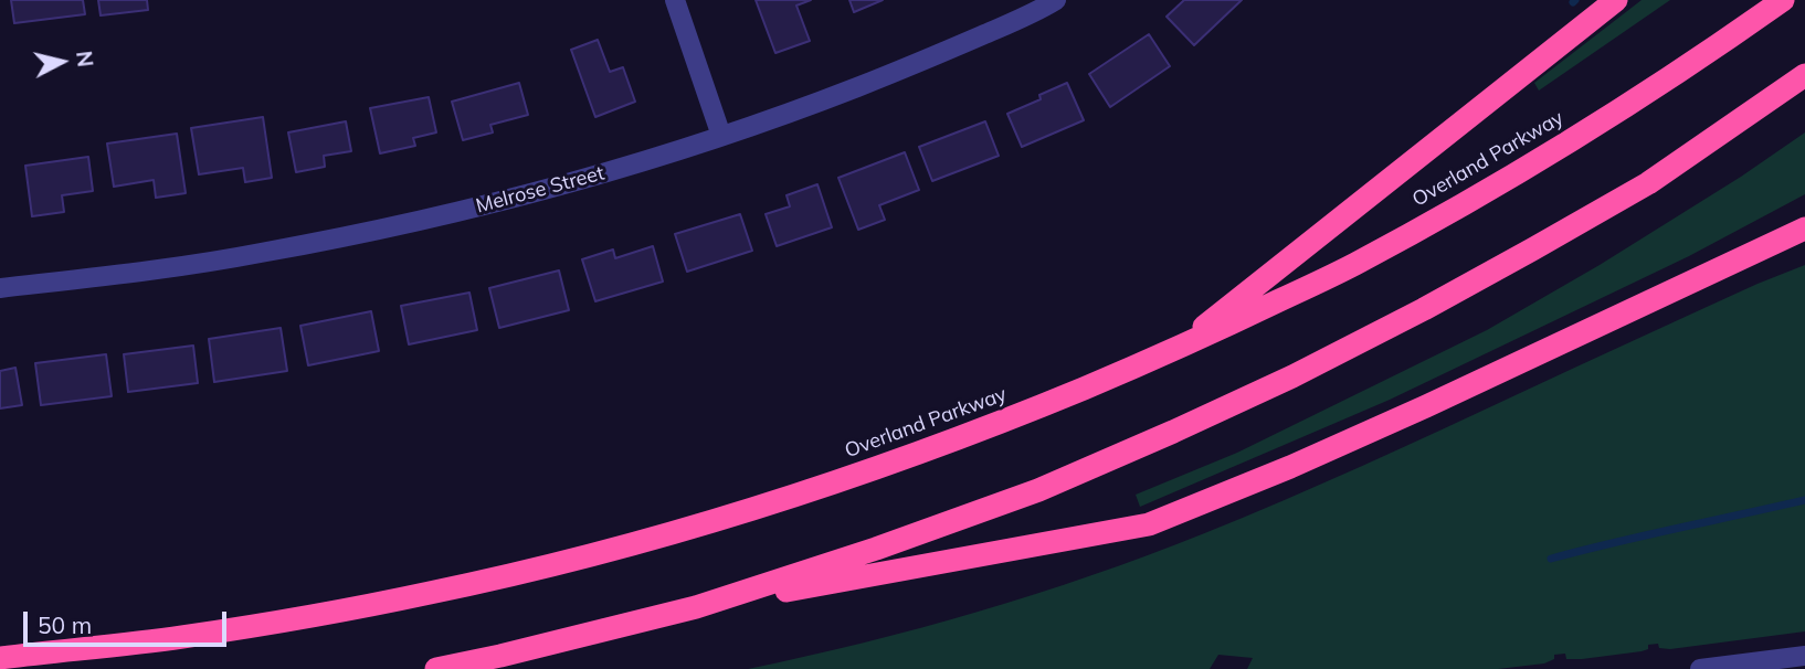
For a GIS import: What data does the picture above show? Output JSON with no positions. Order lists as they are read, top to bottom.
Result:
{
  "streets": {
    "highway": ["Overland Parkway"],
    "street": ["Melrose Street"]
  },
  "scale_bar": "50 m",
  "north": "right"
}
